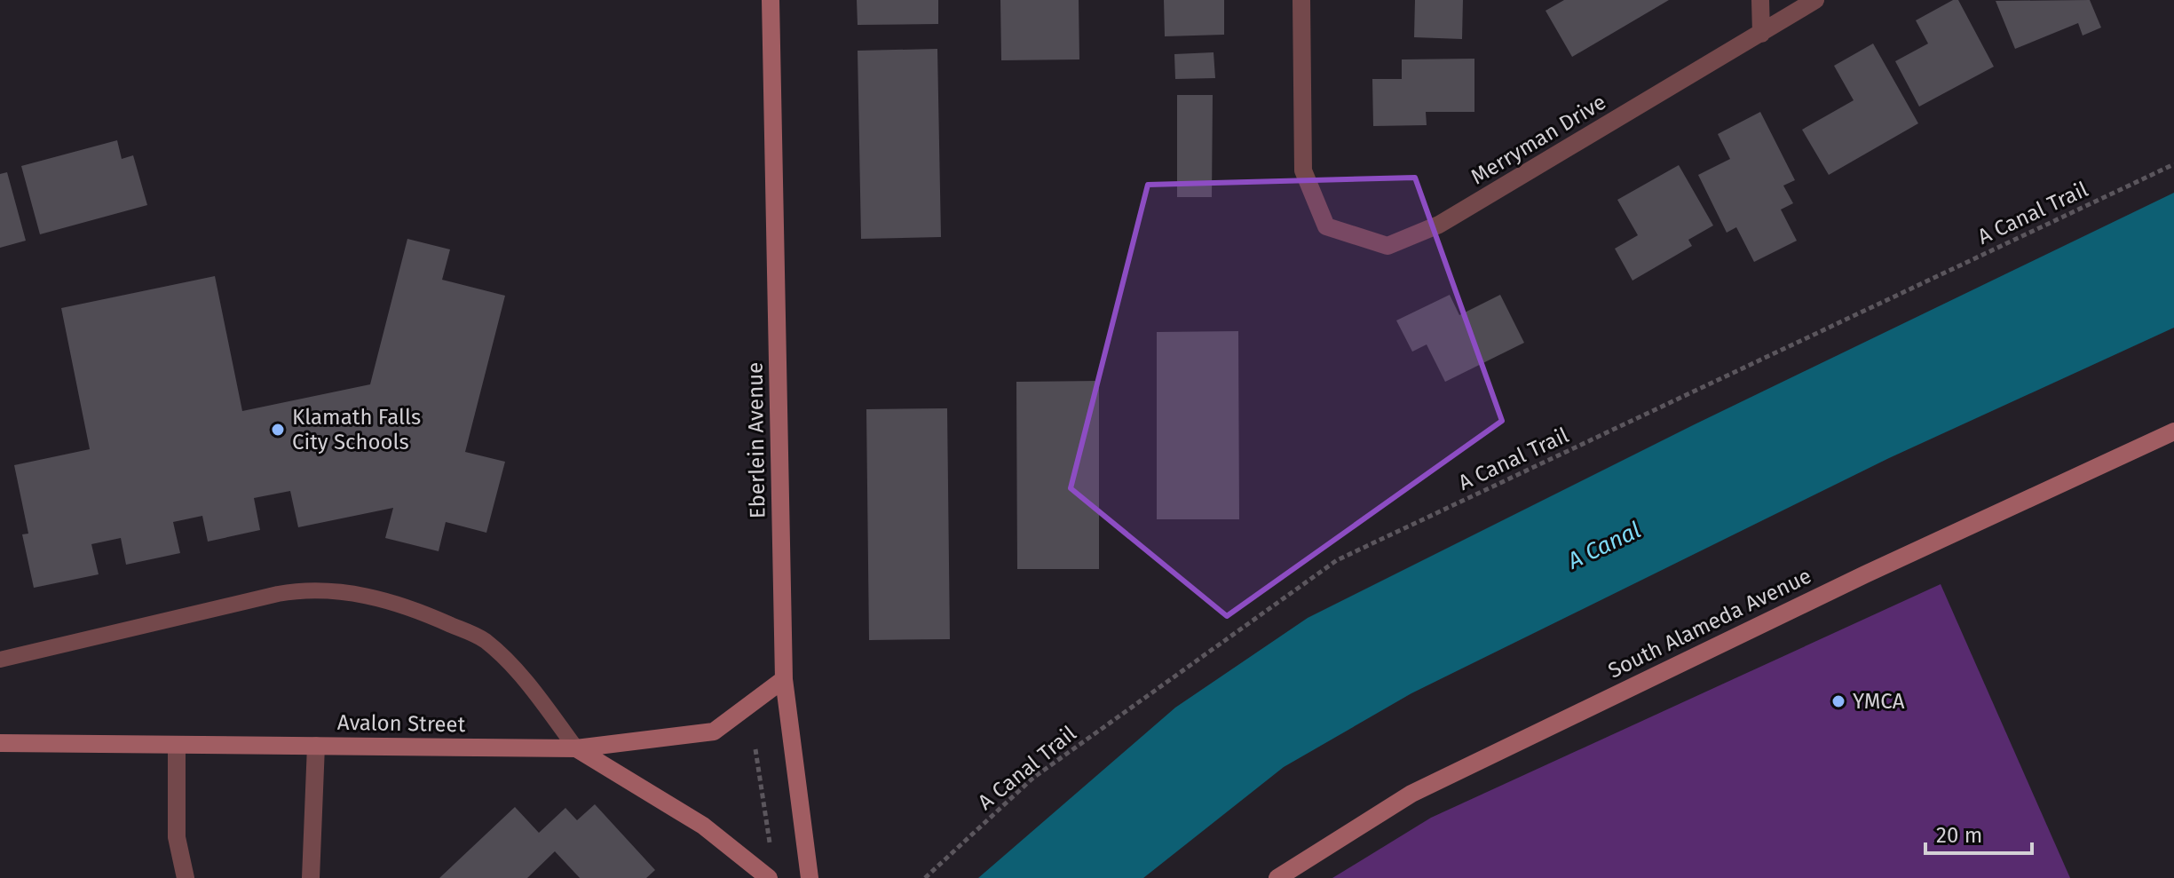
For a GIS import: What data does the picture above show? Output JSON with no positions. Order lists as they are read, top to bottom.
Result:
{
  "streets": {
    "street": [
      "Merryman Drive",
      "Eberlein Avenue",
      "South Alameda Avenue",
      "Avalon Street"
    ],
    "path": ["A Canal Trail"]
  },
  "crossings": [
    ["Eberlein Avenue", "Avalon Street"]
  ],
  "water": ["A Canal"],
  "places": ["Klamath Falls City Schools", "YMCA"],
  "scale_bar": "20 m"
}
